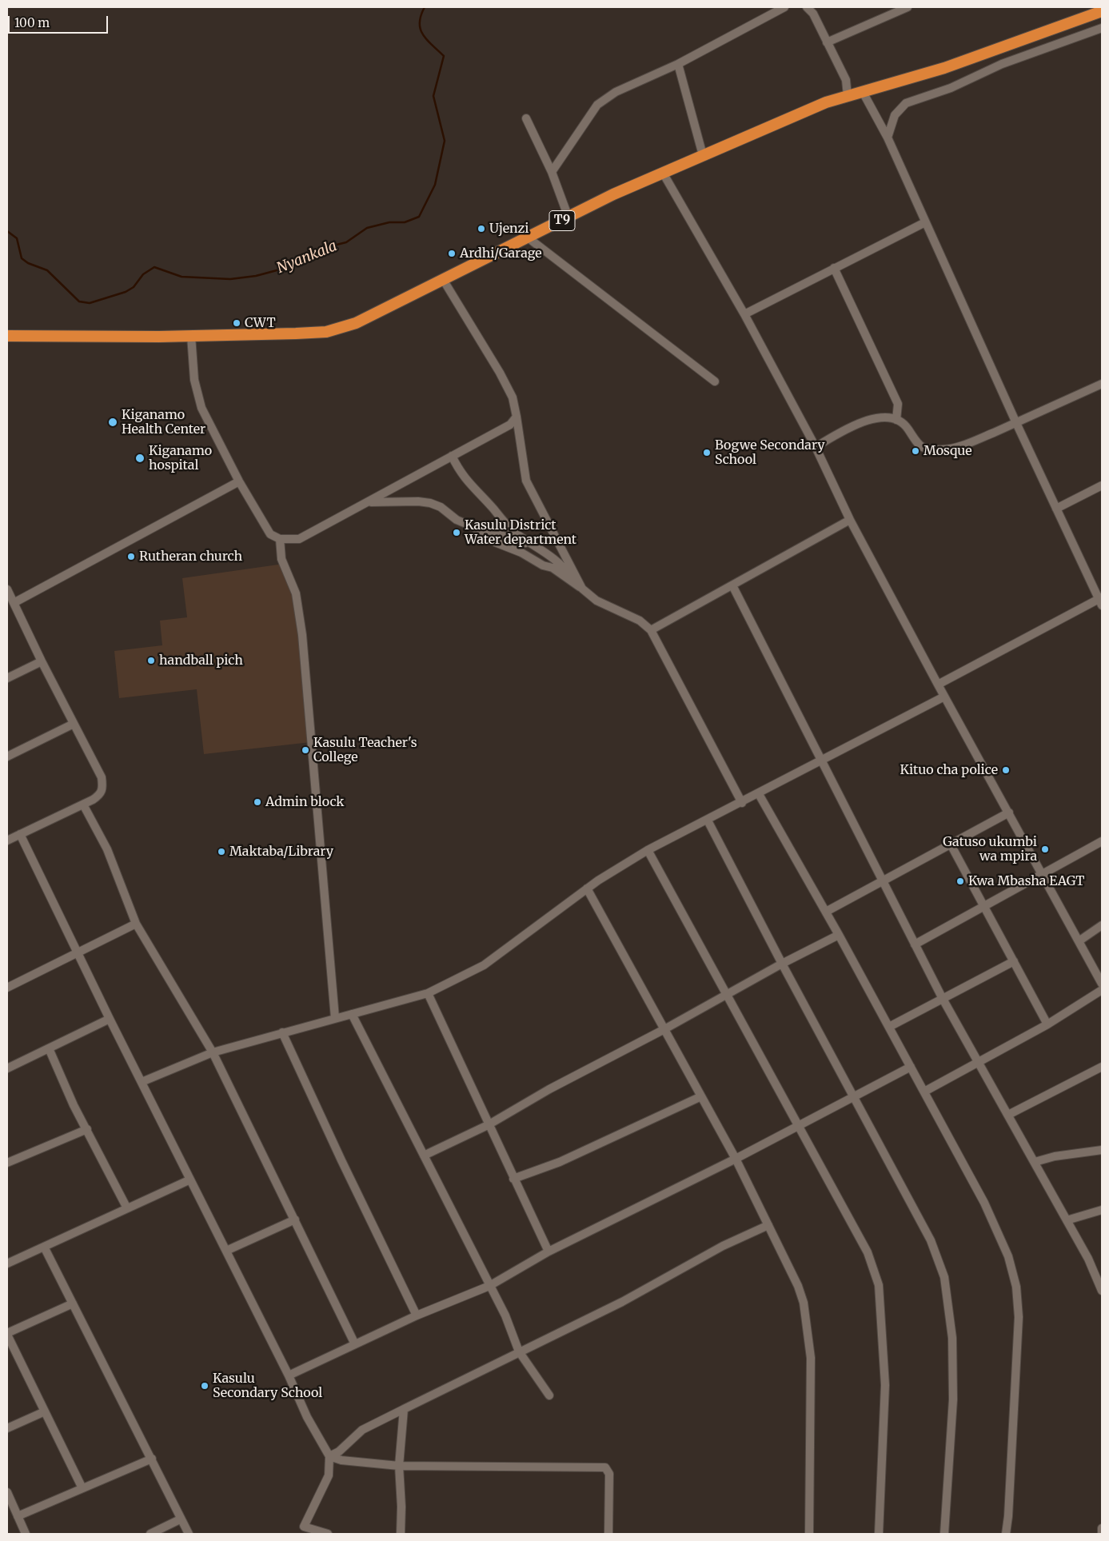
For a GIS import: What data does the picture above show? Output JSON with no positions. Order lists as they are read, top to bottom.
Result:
{
  "streets": {
    "highway": ["T9"]
  },
  "water": ["Nyankala"],
  "places": [
    "Ujenzi",
    "Ardhi/Garage",
    "CWT",
    "Kiganamo Health Center",
    "Mosque",
    "Bogwe Secondary School",
    "Kiganamo hospital",
    "Kasulu District Water department",
    "Rutheran church",
    "handball pich",
    "Kasulu Teacher's College",
    "Kituo cha police",
    "Admin block",
    "Gatuso ukumbi wa mpira",
    "Maktaba/Library",
    "Kwa Mbasha EAGT",
    "Kasulu Secondary School"
  ],
  "scale_bar": "100 m"
}
